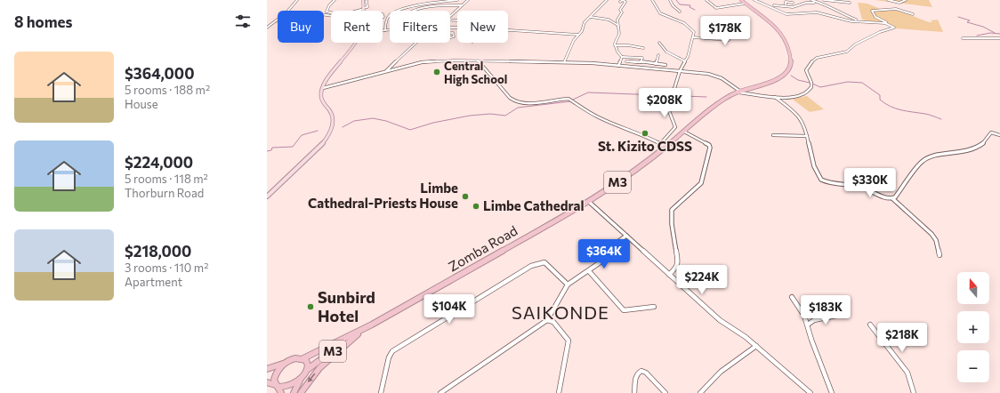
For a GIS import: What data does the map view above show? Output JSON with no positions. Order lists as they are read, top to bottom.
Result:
{
  "streets": {
    "highway": ["M3", "Zomba Road"]
  },
  "crossings": [
    ["M3", "Zomba Road"]
  ],
  "districts": ["SAIKONDE"],
  "places": [
    "Central High School",
    "St. Kizito CDSS",
    "Limbe Cathedral-Priests House",
    "Limbe Cathedral",
    "Sunbird Hotel"
  ],
  "north": "top",
  "page": {
    "heading": "8 homes",
    "chip": [
      "Buy",
      "Rent",
      "Filters",
      "New"
    ],
    "price": [
      "$178K",
      "$208K",
      "$330K",
      "$364K",
      "$224K",
      "$104K",
      "$183K",
      "$218K"
    ],
    "list": [
      {
        "name": "$364,000",
        "note": "5 rooms · 188 m² · House"
      },
      {
        "name": "$224,000",
        "note": "5 rooms · 118 m² · Thorburn Road"
      },
      {
        "name": "$218,000",
        "note": "3 rooms · 110 m² · Apartment"
      }
    ],
    "map_buttons": ["+", "−"]
  }
}
